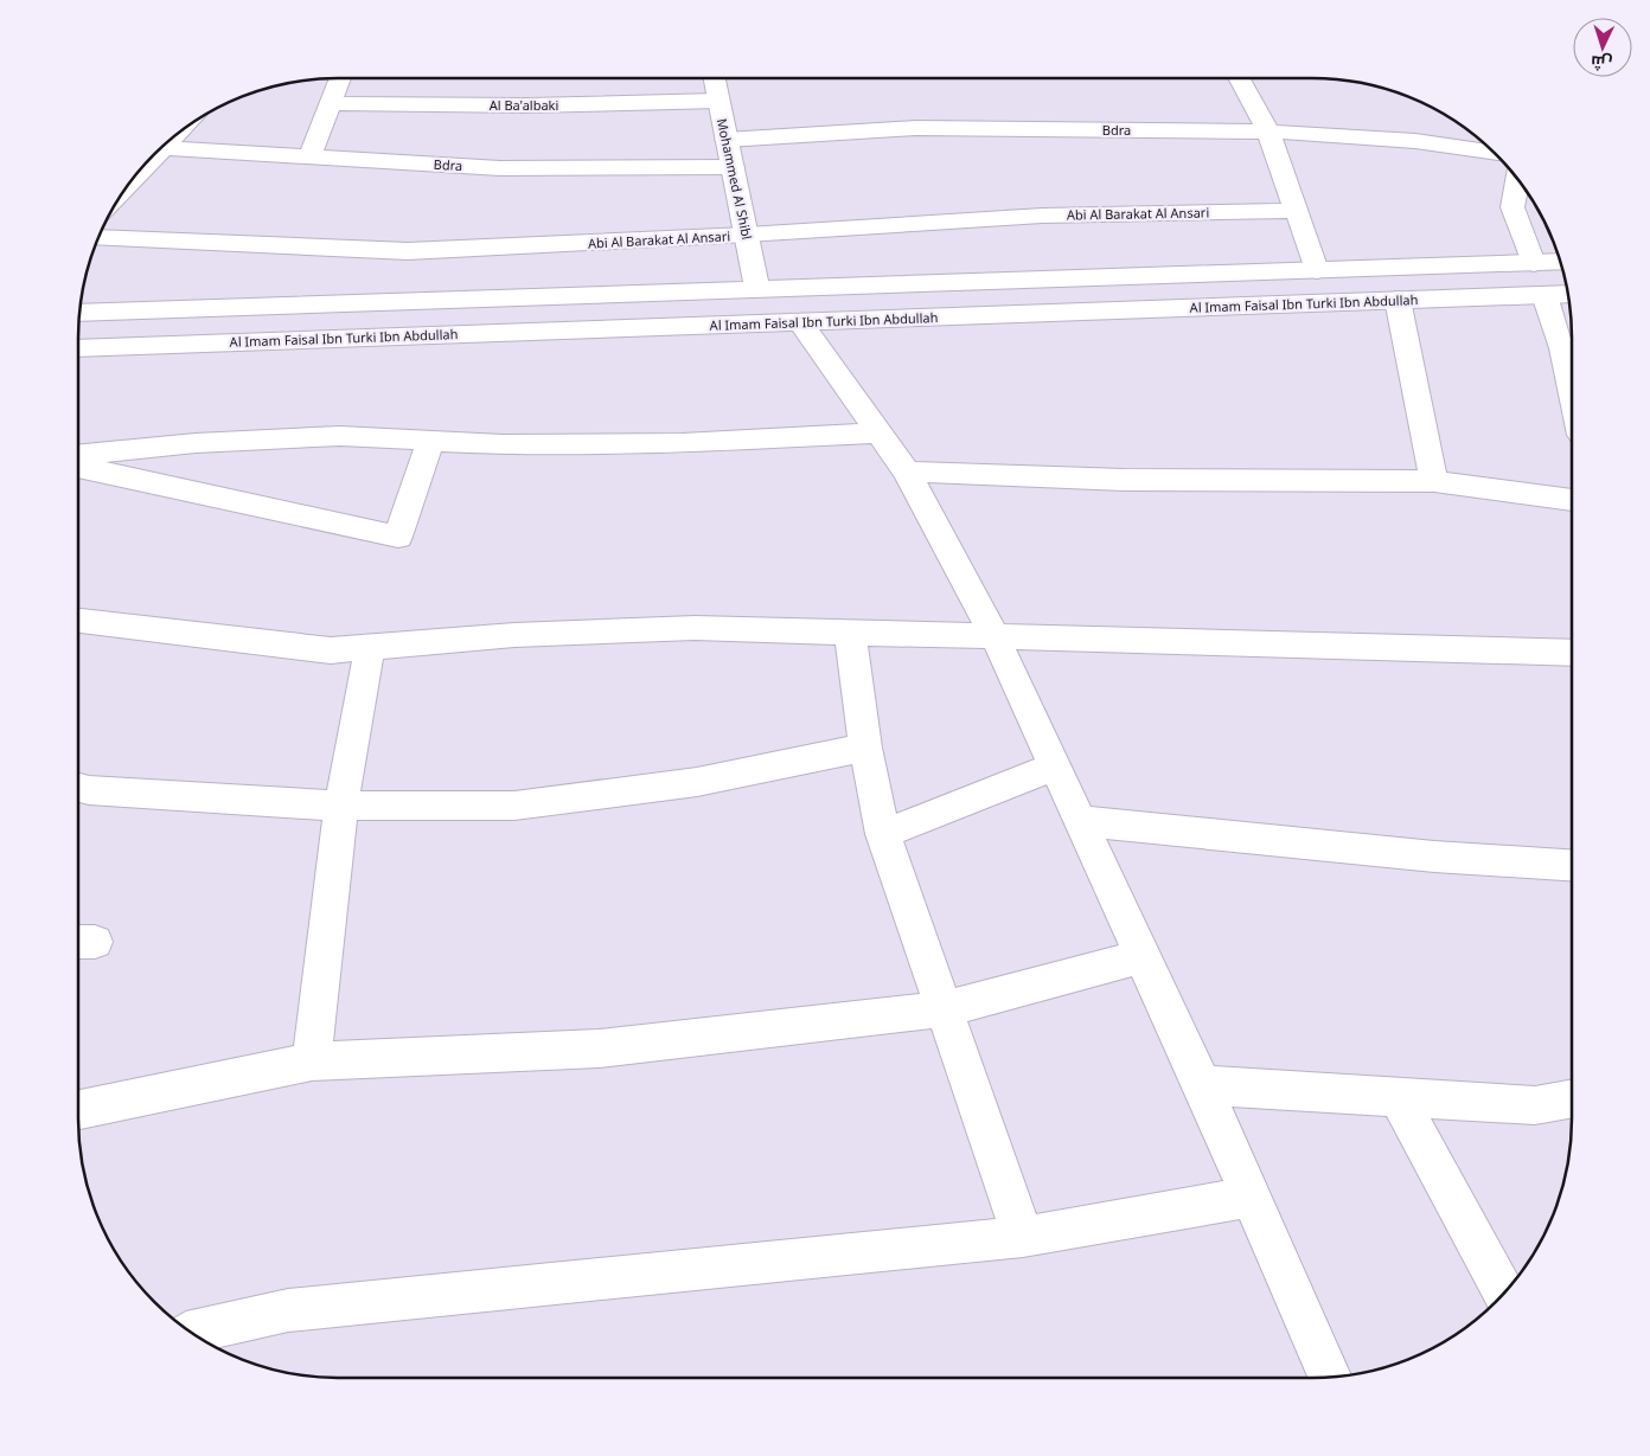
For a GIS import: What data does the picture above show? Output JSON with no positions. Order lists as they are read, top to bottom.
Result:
{
  "streets": {
    "street": [
      "Al Ba'albaki",
      "Bdra",
      "Mohammed Al Shibl",
      "Abi Al Barakat Al Ansari",
      "Al Imam Faisal Ibn Turki Ibn Abdullah"
    ]
  },
  "crossings": [
    ["Al Ba'albaki", "Mohammed Al Shibl"],
    ["Bdra", "Mohammed Al Shibl"],
    ["Mohammed Al Shibl", "Abi Al Barakat Al Ansari"]
  ],
  "north": "bottom"
}
